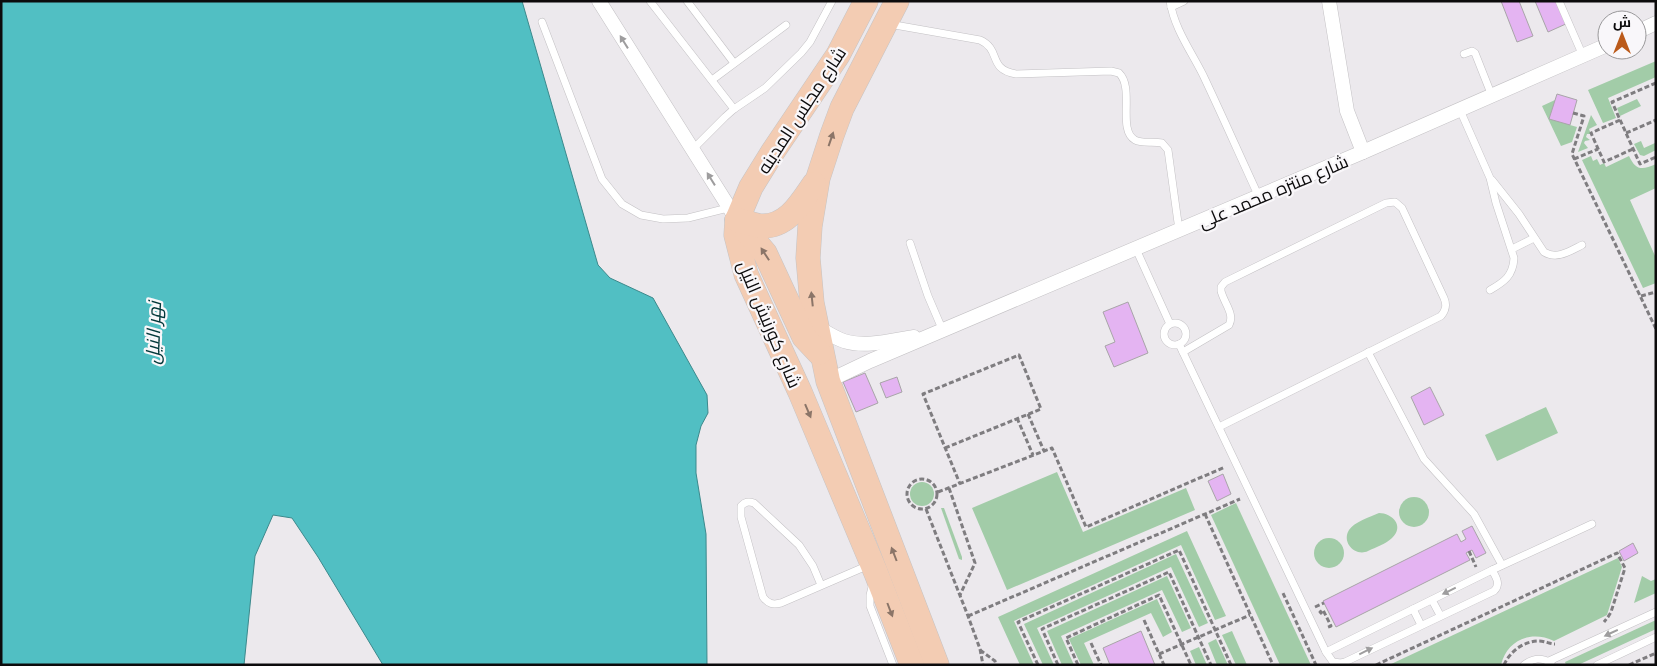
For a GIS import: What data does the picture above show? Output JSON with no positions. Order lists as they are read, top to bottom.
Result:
{
  "streets": {
    "highway": ["شارع مجلس المدينه", "شارع كورنيش النيل"],
    "street": ["شارع منتزه محمد على"]
  },
  "crossings": [
    ["شارع مجلس المدينه", "شارع منتزه محمد على"],
    ["شارع مجلس المدينه", "شارع كورنيش النيل"],
    ["شارع منتزه محمد على", "شارع كورنيش النيل"]
  ],
  "water": ["نهر النيل"],
  "north": "top"
}
